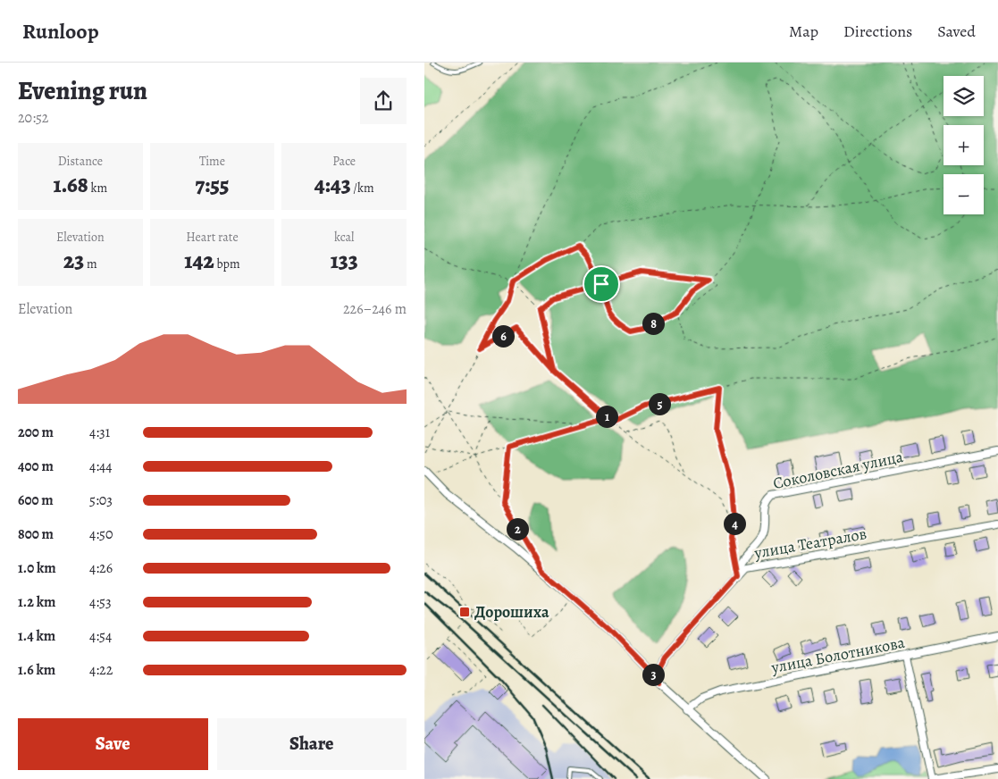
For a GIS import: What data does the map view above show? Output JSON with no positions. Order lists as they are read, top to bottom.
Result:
{
  "streets": {
    "street": ["Соколовская улица", "улица Театралов", "улица Болотникова"]
  },
  "crossings": [
    ["Соколовская улица", "улица Театралов"]
  ],
  "places": {
    "transit": ["Дорошиха"]
  },
  "page": {
    "header": "Runloop",
    "nav": ["Map", "Directions", "Saved"],
    "heading": ["Evening run", "20:52"],
    "map_buttons": ["+", "−"],
    "stats": [
      ["Distance", "1.68 km"],
      ["Time", "7:55"],
      ["Pace", "4:43 /km"],
      ["Elevation", "23 m"],
      ["Heart rate", "142 bpm"],
      ["kcal", "133"]
    ],
    "chart": ["Elevation", "226–246 m"],
    "pins": [
      "8",
      "6",
      "5",
      "1",
      "4",
      "2",
      "3"
    ],
    "list": [
      {
        "name": "200 m",
        "note": "4:31"
      },
      {
        "name": "400 m",
        "note": "4:44"
      },
      {
        "name": "600 m",
        "note": "5:03"
      },
      {
        "name": "800 m",
        "note": "4:50"
      },
      {
        "name": "1.0 km",
        "note": "4:26"
      },
      {
        "name": "1.2 km",
        "note": "4:53"
      },
      {
        "name": "1.4 km",
        "note": "4:54"
      },
      {
        "name": "1.6 km",
        "note": "4:22"
      }
    ],
    "buttons": ["Save", "Share"]
  }
}
